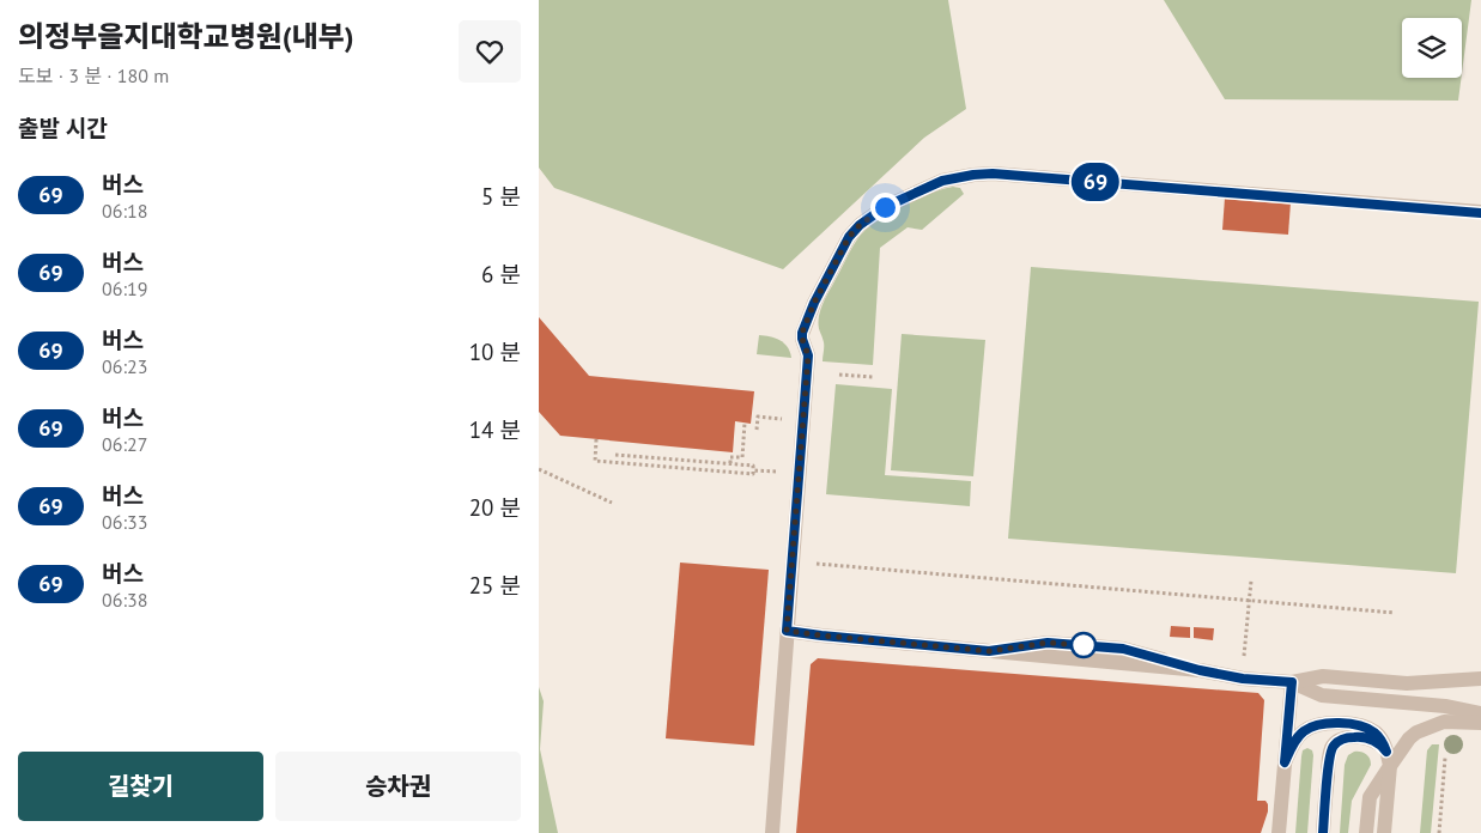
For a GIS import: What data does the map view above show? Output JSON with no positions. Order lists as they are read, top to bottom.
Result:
{
  "lines": ["bus line 69"],
  "page": {
    "heading": [
      ["의정부을지대학교병원(내부)", "도보 · 3 분 · 180 m"],
      "출발 시간"
    ],
    "on_map": "69",
    "list": [
      {
        "mark": "69",
        "name": "버스",
        "note": "06:18",
        "value": "5 분"
      },
      {
        "mark": "69",
        "name": "버스",
        "note": "06:19",
        "value": "6 분"
      },
      {
        "mark": "69",
        "name": "버스",
        "note": "06:23",
        "value": "10 분"
      },
      {
        "mark": "69",
        "name": "버스",
        "note": "06:27",
        "value": "14 분"
      },
      {
        "mark": "69",
        "name": "버스",
        "note": "06:33",
        "value": "20 분"
      },
      {
        "mark": "69",
        "name": "버스",
        "note": "06:38",
        "value": "25 분"
      }
    ],
    "buttons": ["길찾기", "승차권"]
  }
}
